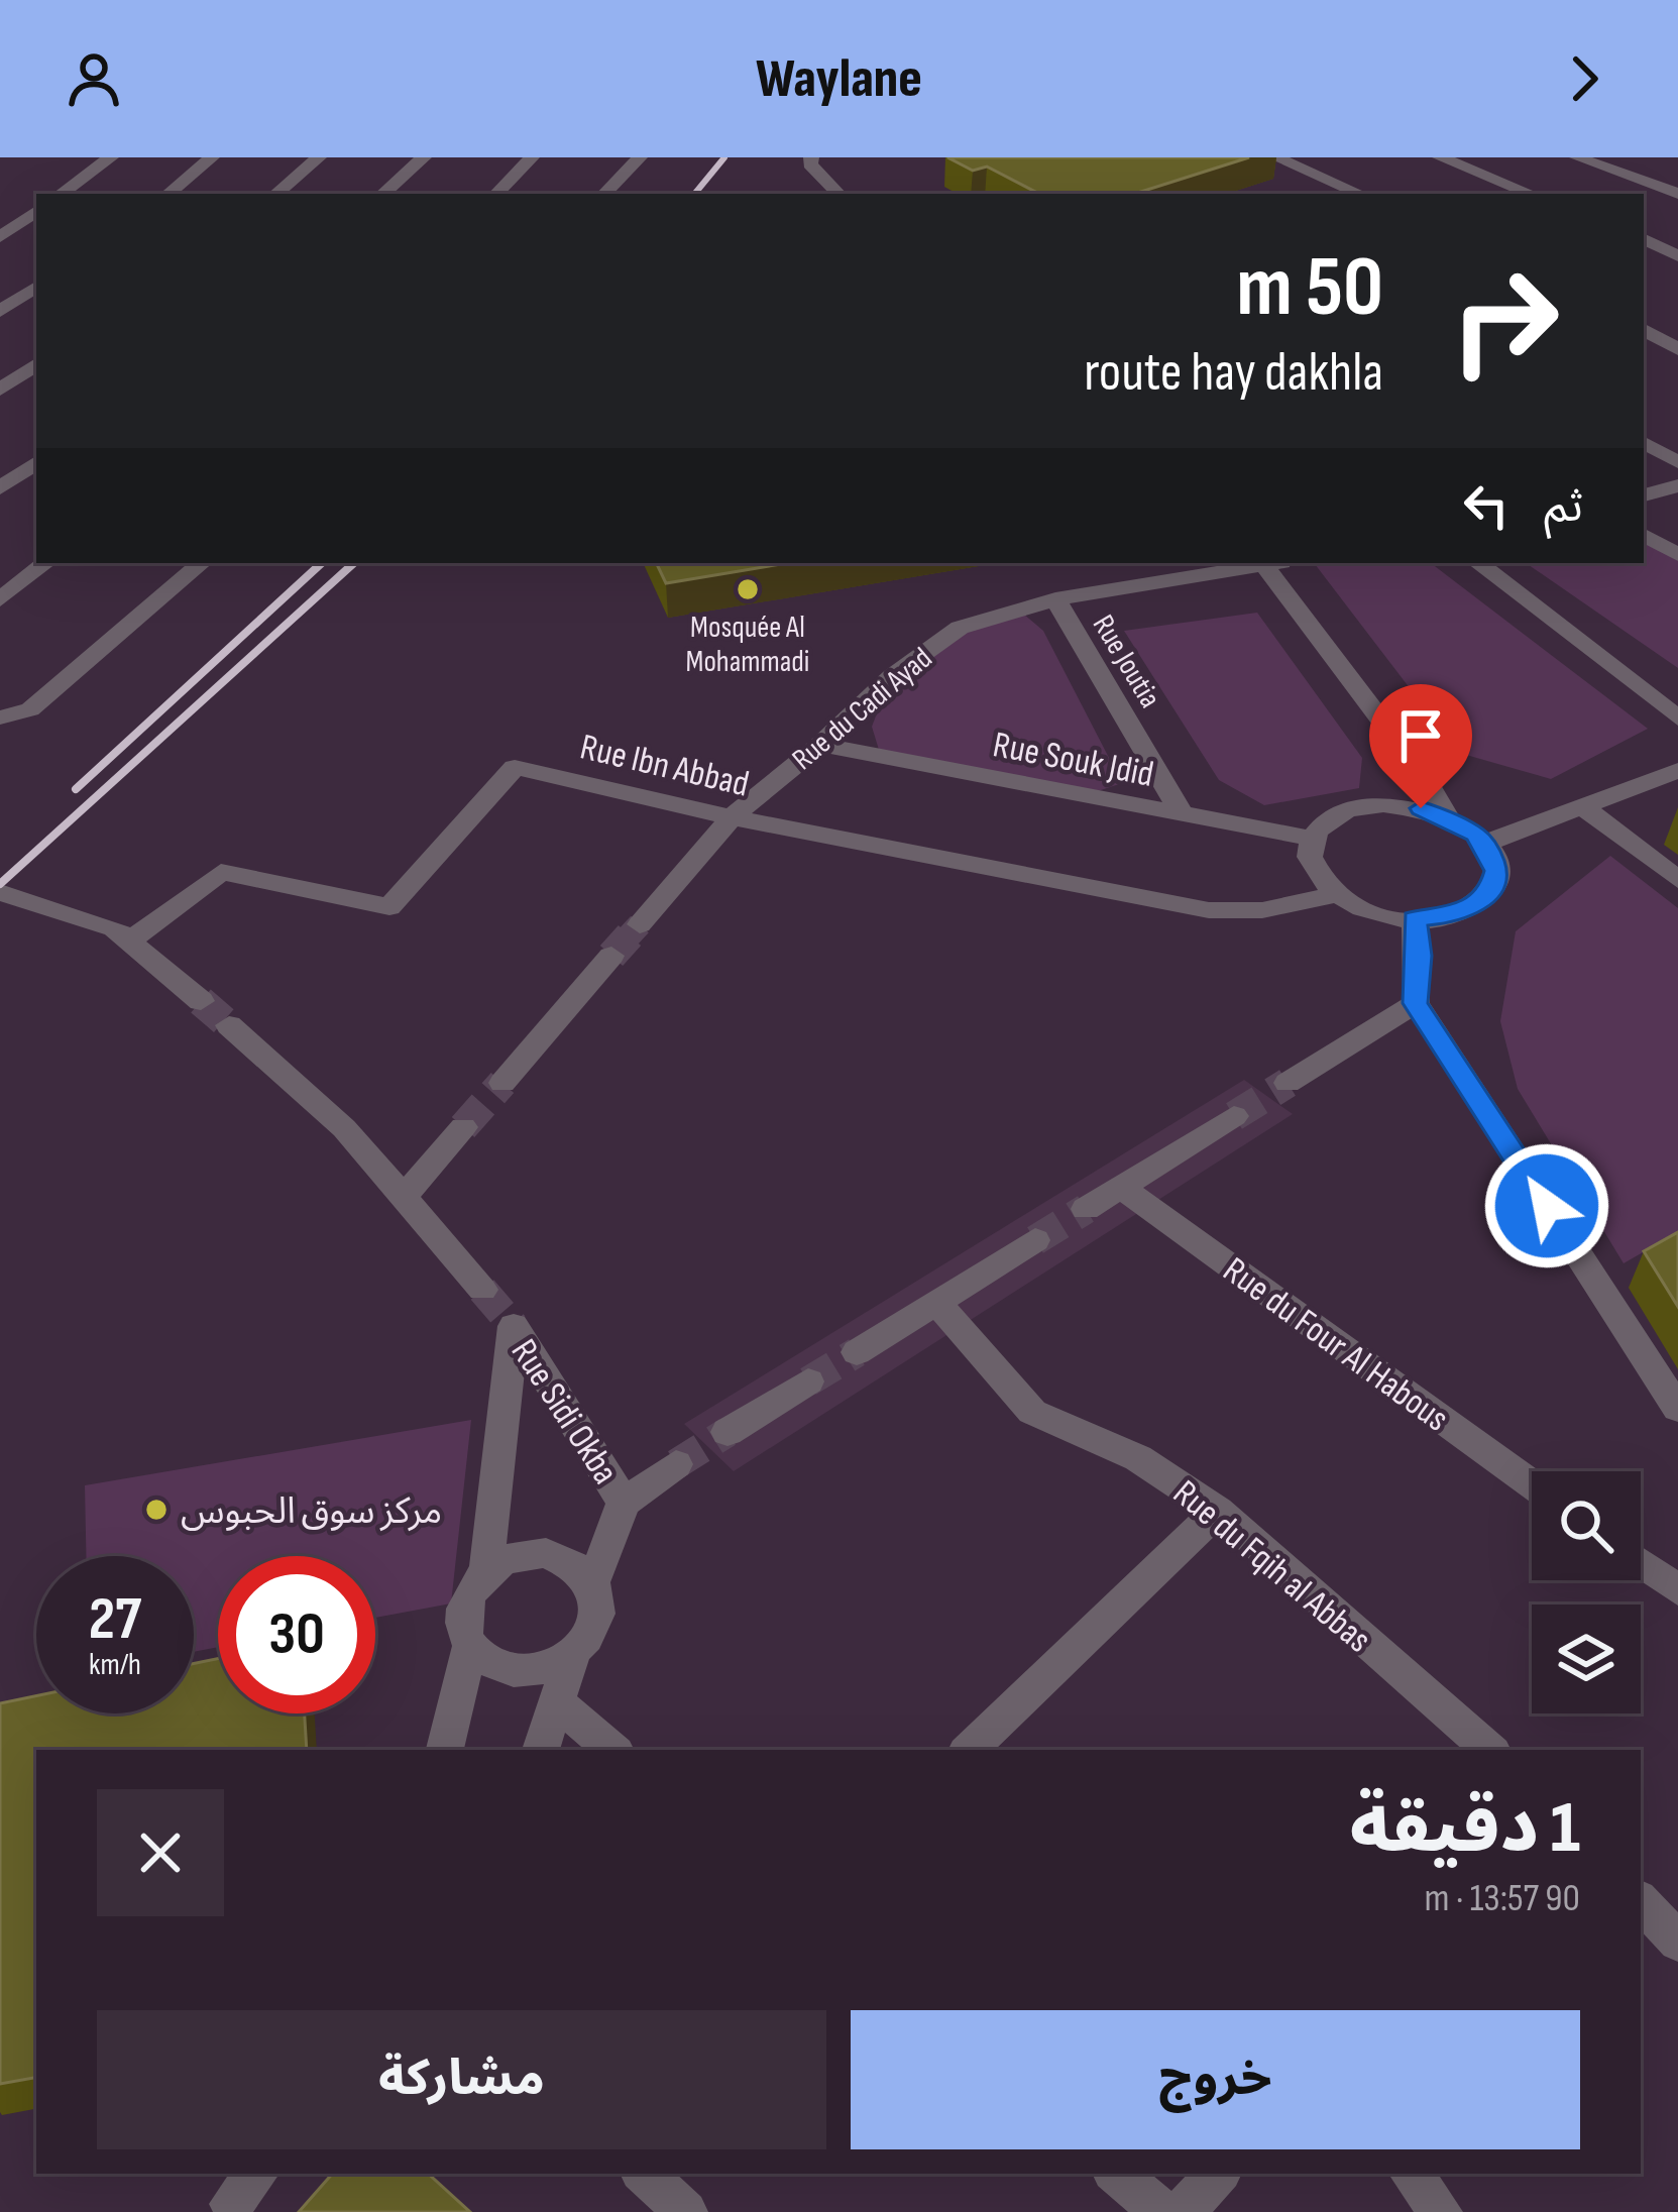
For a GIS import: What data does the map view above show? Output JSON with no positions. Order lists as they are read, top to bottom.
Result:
{
  "streets": {
    "street": [
      "Rue Joutia",
      "Rue du Cadi Ayad",
      "Rue Souk Jdid",
      "Rue Ibn Abbad",
      "Rue du Four Al Habous",
      "Rue Sidi Okba",
      "Rue du Fqih al Abbas"
    ]
  },
  "crossings": [
    ["Rue Joutia", "Rue du Cadi Ayad"],
    ["Rue Joutia", "Rue Souk Jdid"],
    ["Rue du Cadi Ayad", "Rue Souk Jdid"],
    ["Rue du Cadi Ayad", "Rue Ibn Abbad"],
    ["Rue Souk Jdid", "Rue Ibn Abbad"]
  ],
  "places": ["Mosquée Al Mohammadi", "مركز سوق الحبوس"],
  "page": {
    "header": "Waylane",
    "turn": ["50 m", "route hay dakhla"],
    "then": "ثم",
    "speed": "27 km/h",
    "limit": "30",
    "heading": ["1 دقيقة", "90 m · 13:57"],
    "buttons": ["خروج", "مشاركة"]
  }
}
